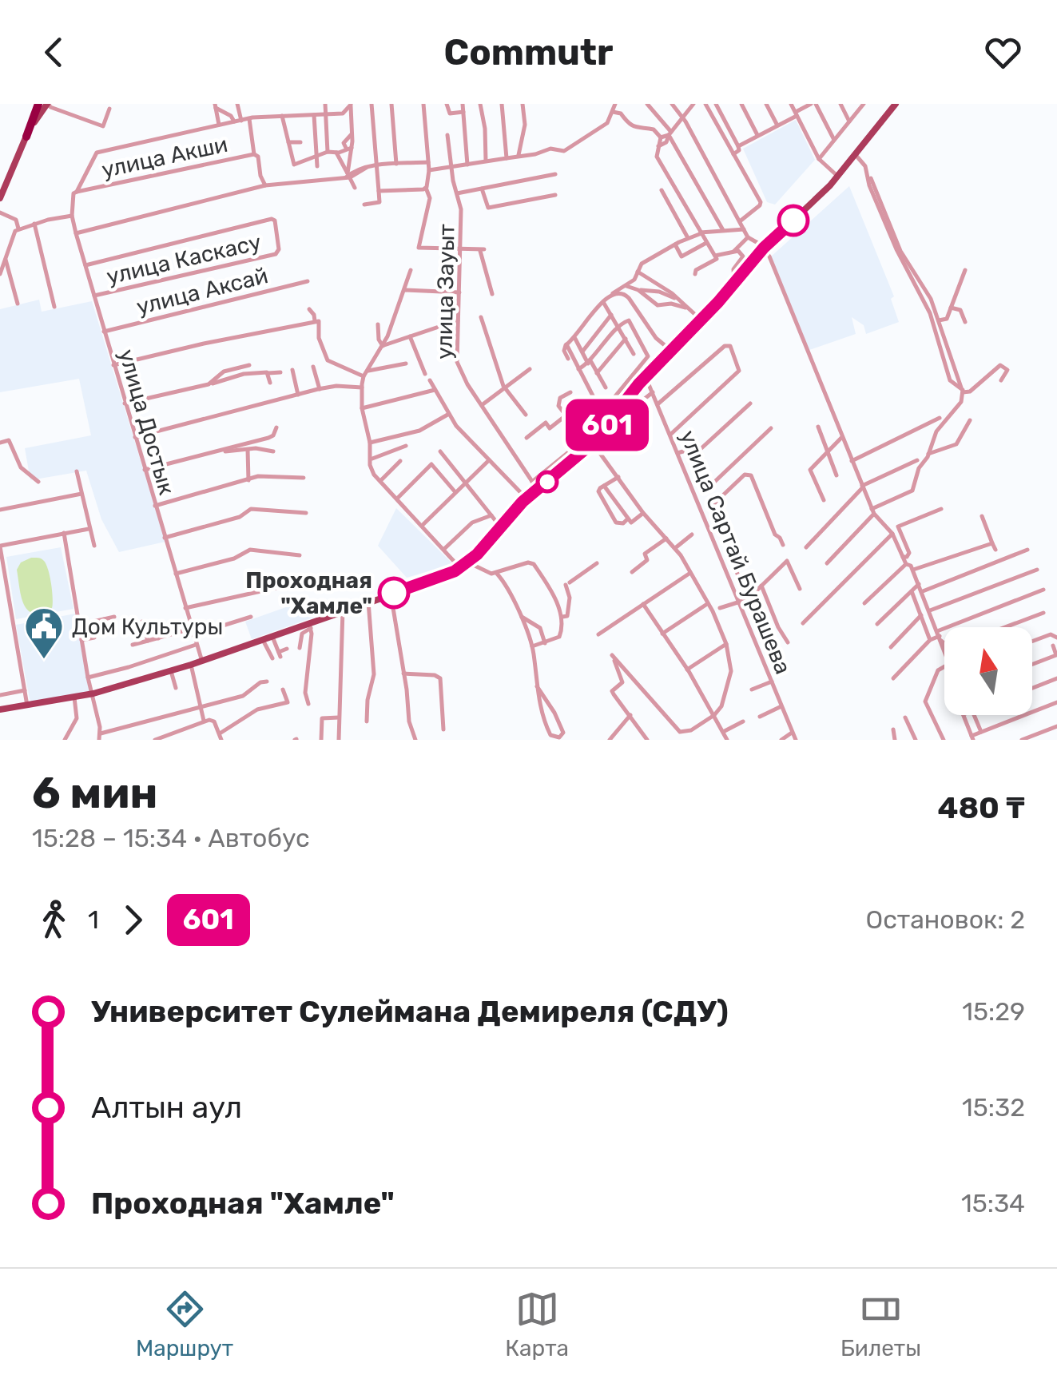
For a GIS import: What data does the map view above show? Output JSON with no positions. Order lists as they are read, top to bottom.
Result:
{
  "streets": {
    "street": [
      "улица Акши",
      "улица Каскасу",
      "улица Аксай",
      "улица Зауыт",
      "улица Достык",
      "улица Сартай Бурашева"
    ]
  },
  "crossings": [
    ["улица Акши", "улица Достык"],
    ["улица Каскасу", "улица Достык"],
    ["улица Аксай", "улица Достык"]
  ],
  "places": {
    "other": ["Проходная \"Хамле\""],
    "public building": ["Дом Культуры"]
  },
  "lines": ["bus line 601"],
  "north": "top",
  "page": {
    "header": "Commutr",
    "on_map": "601",
    "heading": ["6 мин", "15:28 – 15:34 · Автобус", "480 ₸"],
    "legs": ["1", "601", "Остановок: 2"],
    "list": [
      {
        "name": "Университет Сулеймана Демиреля (СДУ)",
        "value": "15:29"
      },
      {
        "name": "Алтын аул",
        "value": "15:32"
      },
      {
        "name": "Проходная \"Хамле\"",
        "value": "15:34"
      }
    ],
    "tabs": ["Маршрут", "Карта", "Билеты"]
  }
}
